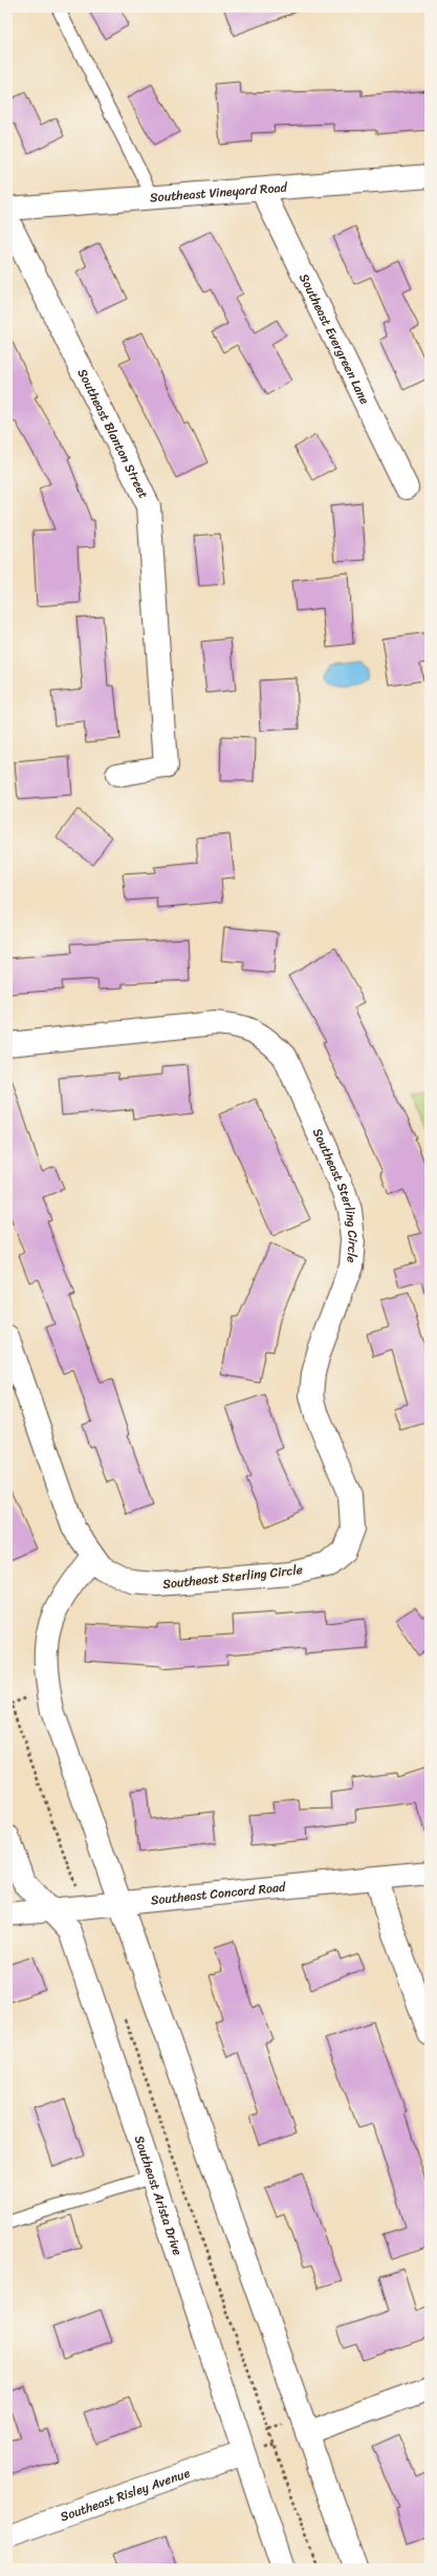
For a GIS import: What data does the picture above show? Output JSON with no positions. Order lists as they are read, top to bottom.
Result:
{
  "streets": {
    "street": [
      "Southeast Vineyard Road",
      "Southeast Evergreen Lane",
      "Southeast Blanton Street",
      "Southeast Sterling Circle",
      "Southeast Concord Road",
      "Southeast Arista Drive",
      "Southeast Risley Avenue"
    ]
  },
  "crossings": [
    ["Southeast Vineyard Road", "Southeast Evergreen Lane"],
    ["Southeast Concord Road", "Southeast Arista Drive"],
    ["Southeast Arista Drive", "Southeast Risley Avenue"]
  ]
}
